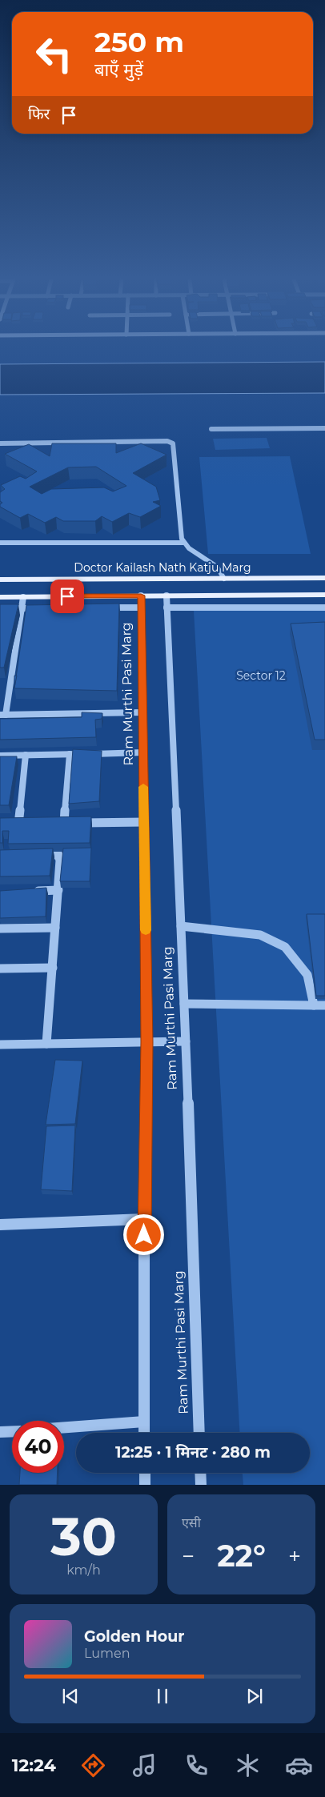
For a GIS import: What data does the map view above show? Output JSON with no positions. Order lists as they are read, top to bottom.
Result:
{
  "streets": {
    "main road": ["Doctor Kailash Nath Katju Marg"],
    "street": ["Ram Murthi Pasi Marg"]
  },
  "parks": ["Sector 12"],
  "page": {
    "turn": ["250 m", "बाएँ मुड़ें"],
    "then": "फिर",
    "limit": "40",
    "trip": "12:25 · 1 मिनट · 280 m",
    "tile": [
      ["30", "km/h"],
      "एसी"
    ],
    "heat": ["−", "22°", "+"],
    "song": ["Golden Hour", "Lumen"],
    "tabs": "12:24"
  }
}
